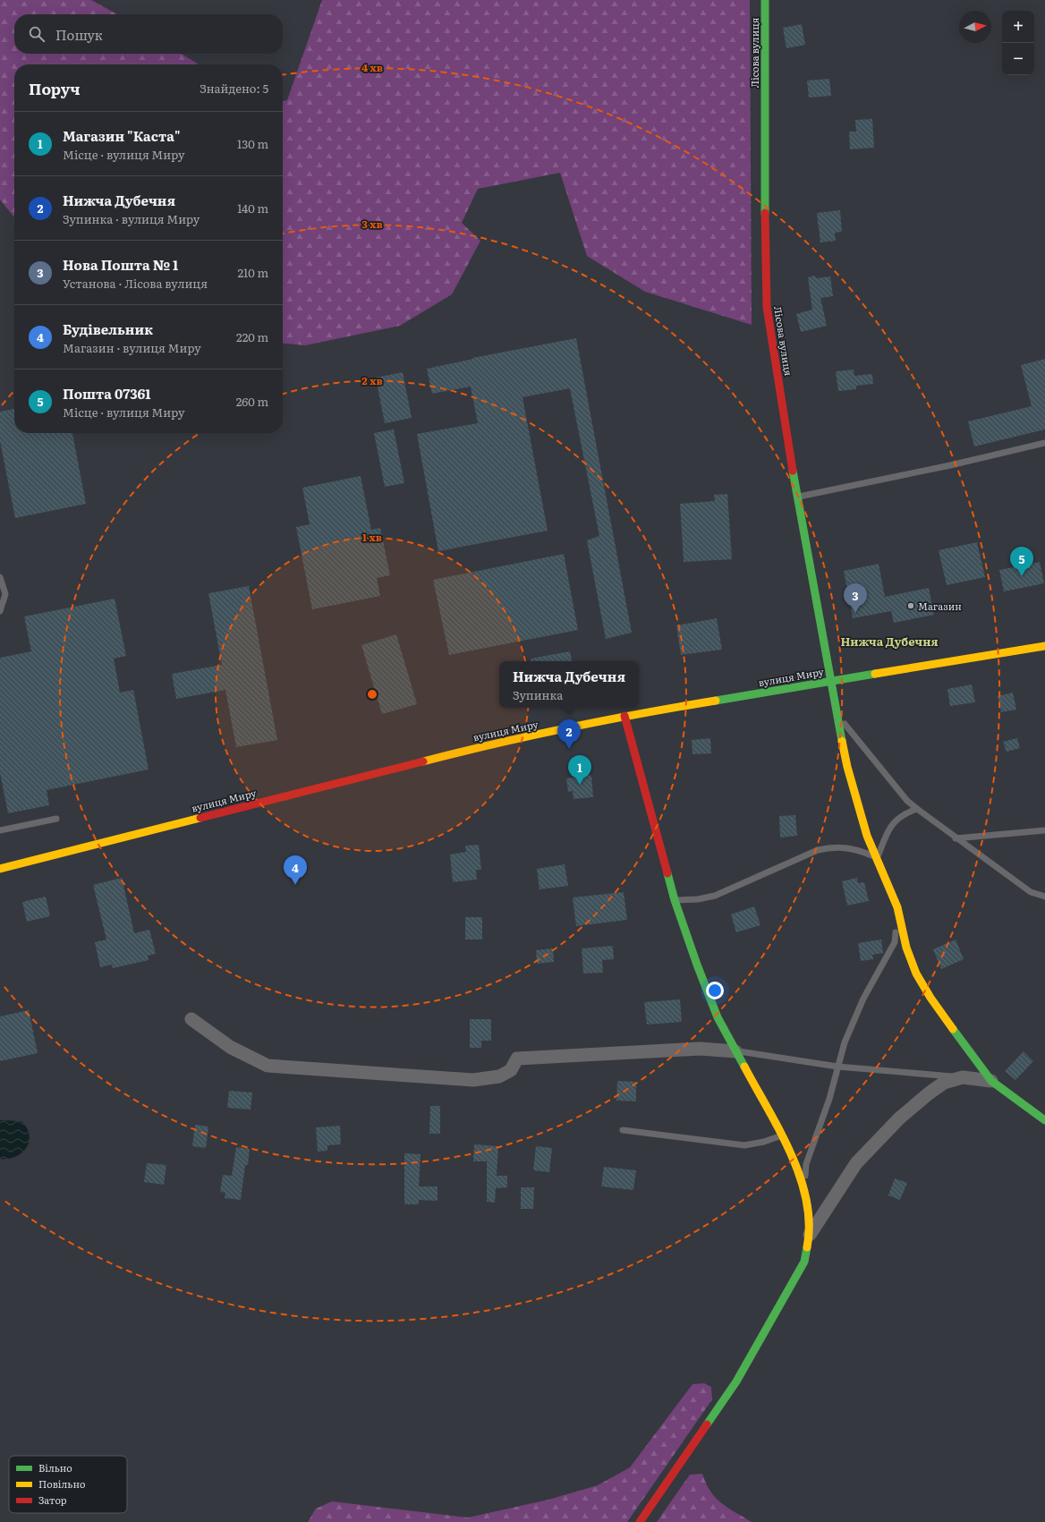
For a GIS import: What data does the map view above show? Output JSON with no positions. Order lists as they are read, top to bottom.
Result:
{
  "streets": {
    "street": ["Лісова вулиця", "вулиця Миру"]
  },
  "crossings": [
    ["Лісова вулиця", "вулиця Миру"]
  ],
  "districts": ["Нижча Дубечня"],
  "places": ["Магазин"],
  "legend": ["Вільно", "Повільно", "Затор"],
  "north": "right",
  "page": {
    "map_buttons": ["+", "−"],
    "search": "Пошук",
    "heading": ["Поруч", "Знайдено: 5"],
    "list": [
      {
        "mark": "1",
        "name": "Магазин \"Каста\"",
        "note": "Місце · вулиця Миру",
        "value": "130 m"
      },
      {
        "mark": "2",
        "name": "Нижча Дубечня",
        "note": "Зупинка · вулиця Миру",
        "value": "140 m"
      },
      {
        "mark": "3",
        "name": "Нова Пошта № 1",
        "note": "Установа · Лісова вулиця",
        "value": "210 m"
      },
      {
        "mark": "4",
        "name": "Будівельник",
        "note": "Магазин · вулиця Миру",
        "value": "220 m"
      },
      {
        "mark": "5",
        "name": "Пошта 07361",
        "note": "Місце · вулиця Миру",
        "value": "260 m"
      }
    ],
    "pins": [
      "5",
      "3",
      "2",
      "1",
      "4"
    ],
    "popup": ["Нижча Дубечня", "Зупинка"]
  },
  "rings": [
    "4 хв",
    "3 хв",
    "2 хв",
    "1 хв"
  ]
}
